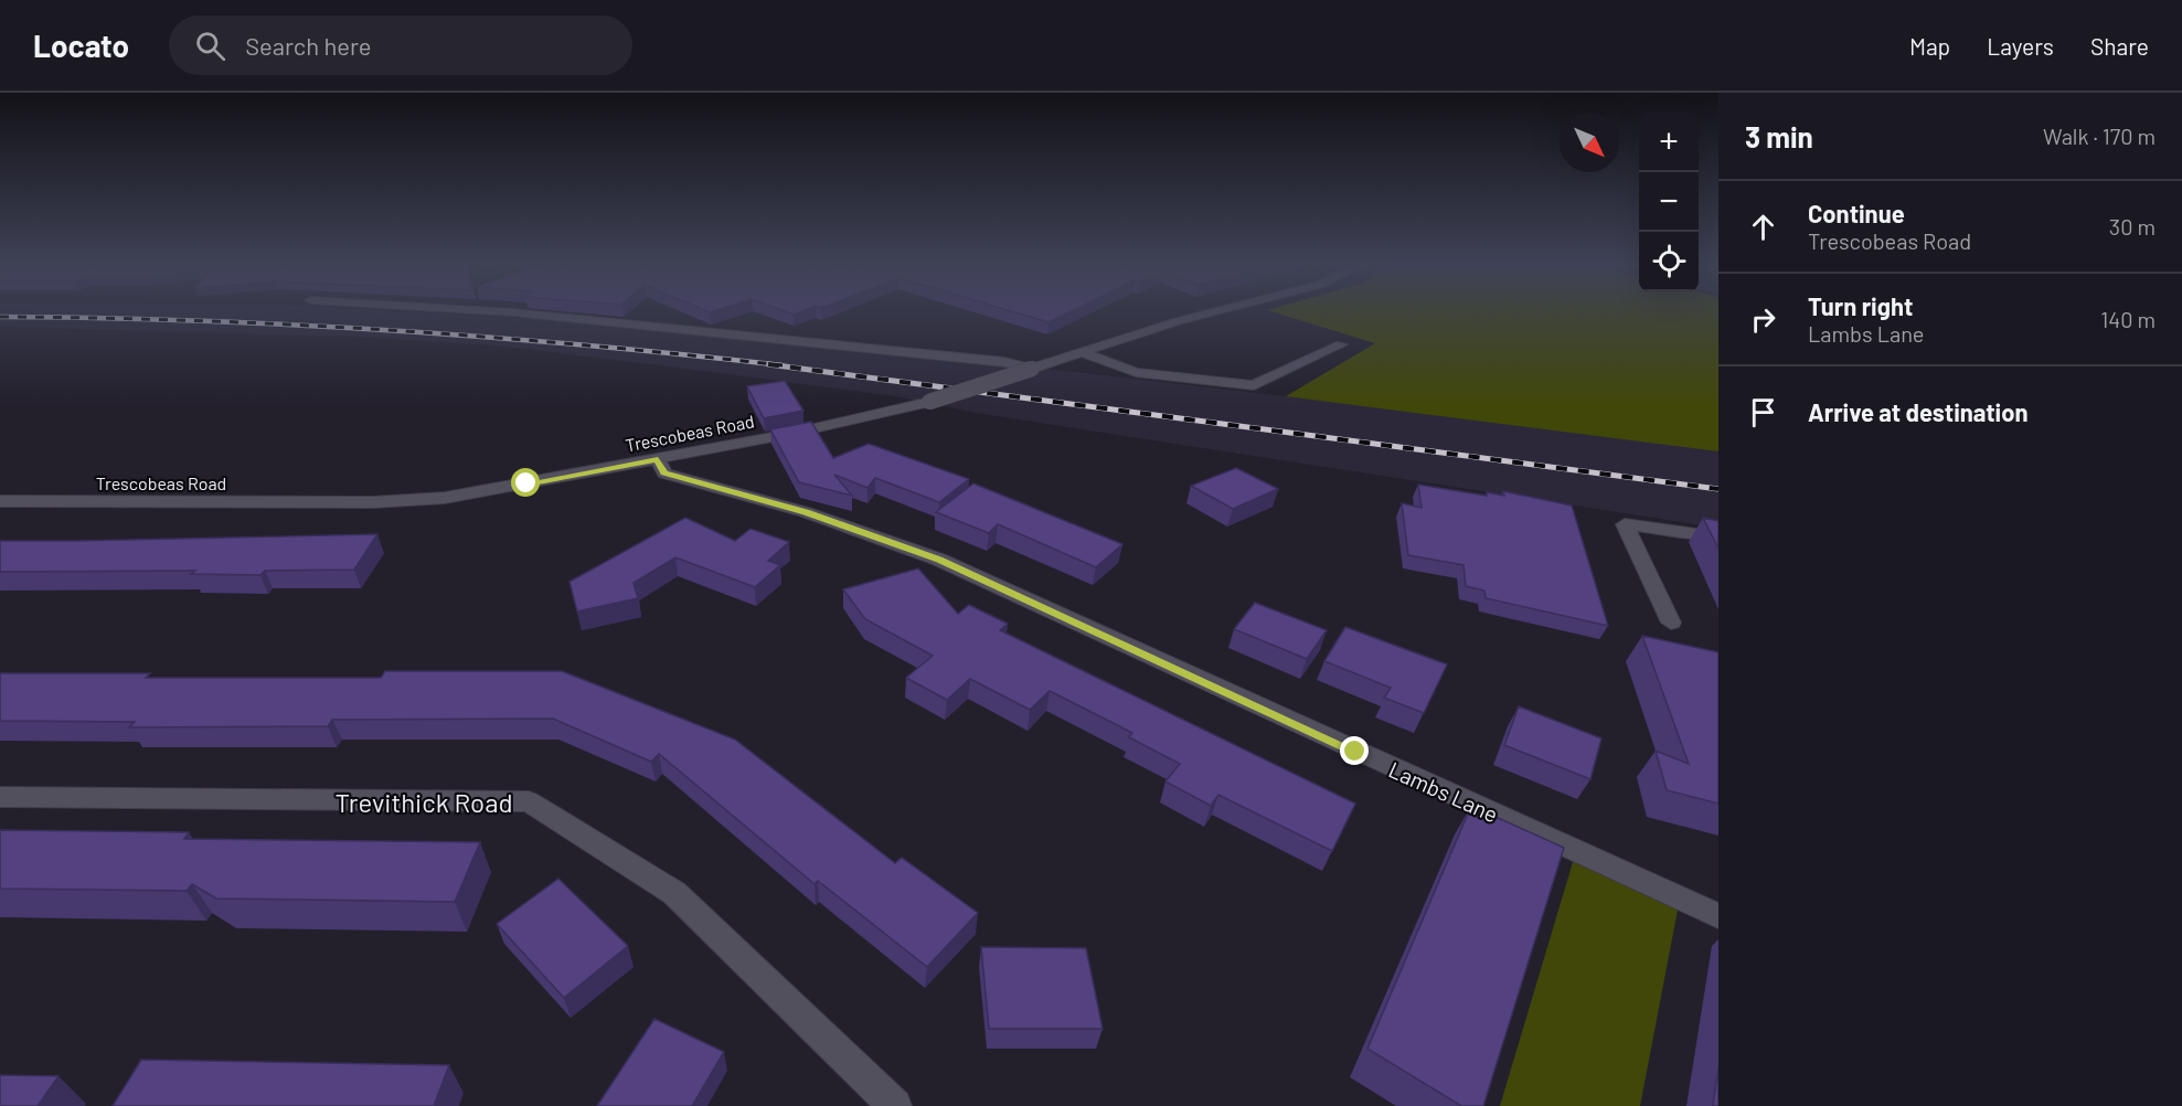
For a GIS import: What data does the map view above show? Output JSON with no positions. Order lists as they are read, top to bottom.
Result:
{
  "streets": {
    "street": ["Trescobeas Road", "Lambs Lane", "Trevithick Road"]
  },
  "crossings": [
    ["Trescobeas Road", "Lambs Lane"]
  ],
  "north": "bottom right",
  "page": {
    "header": "Locato",
    "search": "Search here",
    "nav": ["Map", "Layers", "Share"],
    "heading": ["3 min", "Walk · 170 m"],
    "map_buttons": ["+", "−"],
    "list": [
      ["Continue", "Trescobeas Road", "30 m"],
      ["Turn right", "Lambs Lane", "140 m"],
      "Arrive at destination"
    ]
  }
}
